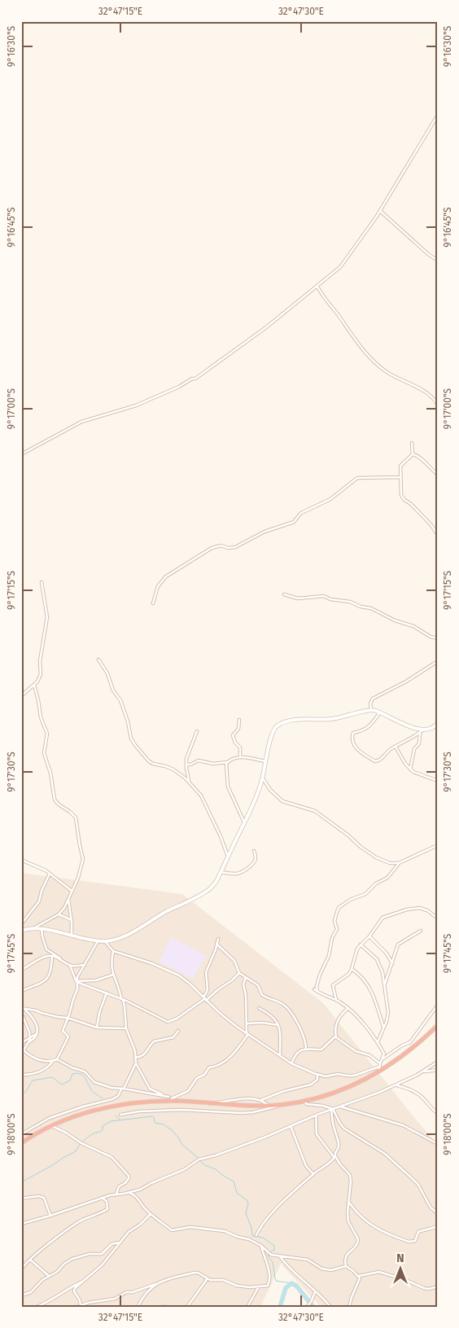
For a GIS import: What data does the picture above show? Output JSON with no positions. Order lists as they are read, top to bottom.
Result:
{
  "north": "top",
  "coordinates": [
    "32°47'15\"E",
    "32°47'30\"E",
    "9°16'30\"S",
    "9°16'45\"S",
    "9°17'00\"S",
    "9°17'15\"S",
    "9°17'30\"S",
    "9°17'45\"S",
    "9°18'00\"S"
  ]
}
